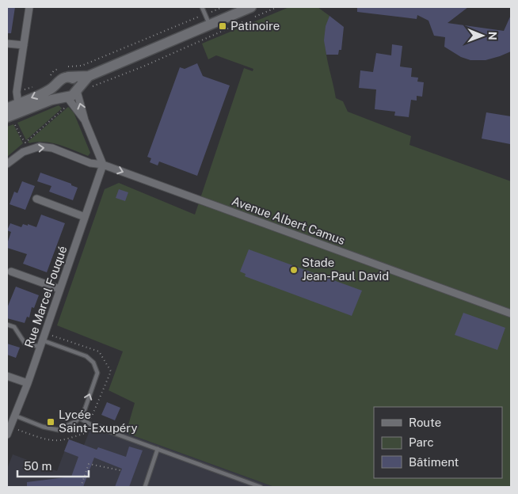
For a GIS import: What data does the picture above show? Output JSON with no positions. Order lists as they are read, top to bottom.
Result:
{
  "streets": {
    "street": ["Avenue Albert Camus", "Rue Marcel Fouqué"]
  },
  "crossings": [
    ["Avenue Albert Camus", "Rue Marcel Fouqué"]
  ],
  "one_way": ["Avenue Albert Camus"],
  "places": {
    "transit": ["Patinoire", "Lycée Saint-Exupéry"],
    "other": ["Stade Jean-Paul David"]
  },
  "legend": ["Route", "Parc", "Bâtiment"],
  "scale_bar": "50 m",
  "north": "right"
}
